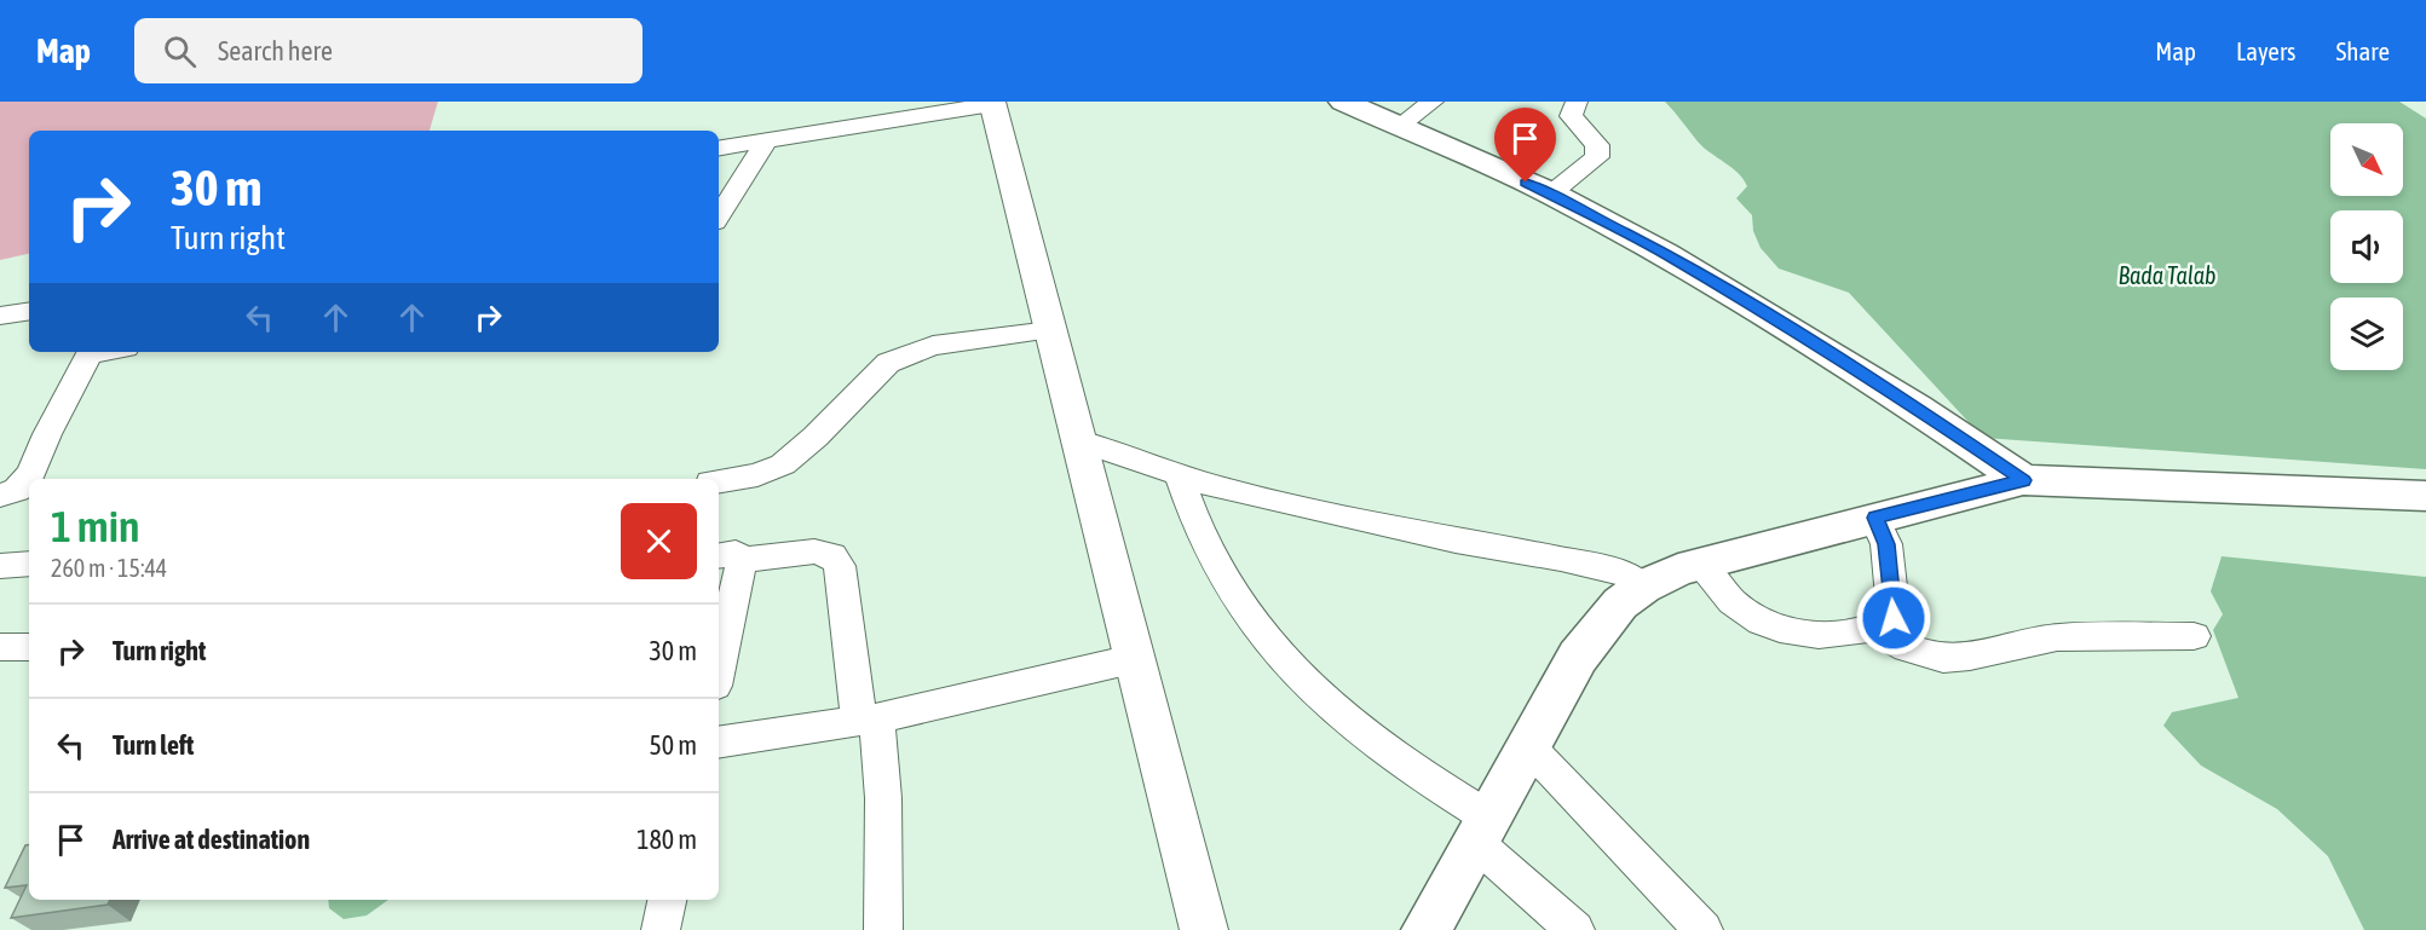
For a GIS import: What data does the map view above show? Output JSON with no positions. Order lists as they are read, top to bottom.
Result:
{
  "water": ["Bada Talab"],
  "north": "bottom right",
  "page": {
    "header": "Map",
    "search": "Search here",
    "nav": ["Map", "Layers", "Share"],
    "turn": ["30 m", "Turn right"],
    "heading": ["1 min", "260 m · 15:44"],
    "list": [
      {
        "name": "Turn right",
        "value": "30 m"
      },
      {
        "name": "Turn left",
        "value": "50 m"
      },
      {
        "name": "Arrive at destination",
        "value": "180 m"
      }
    ]
  }
}
